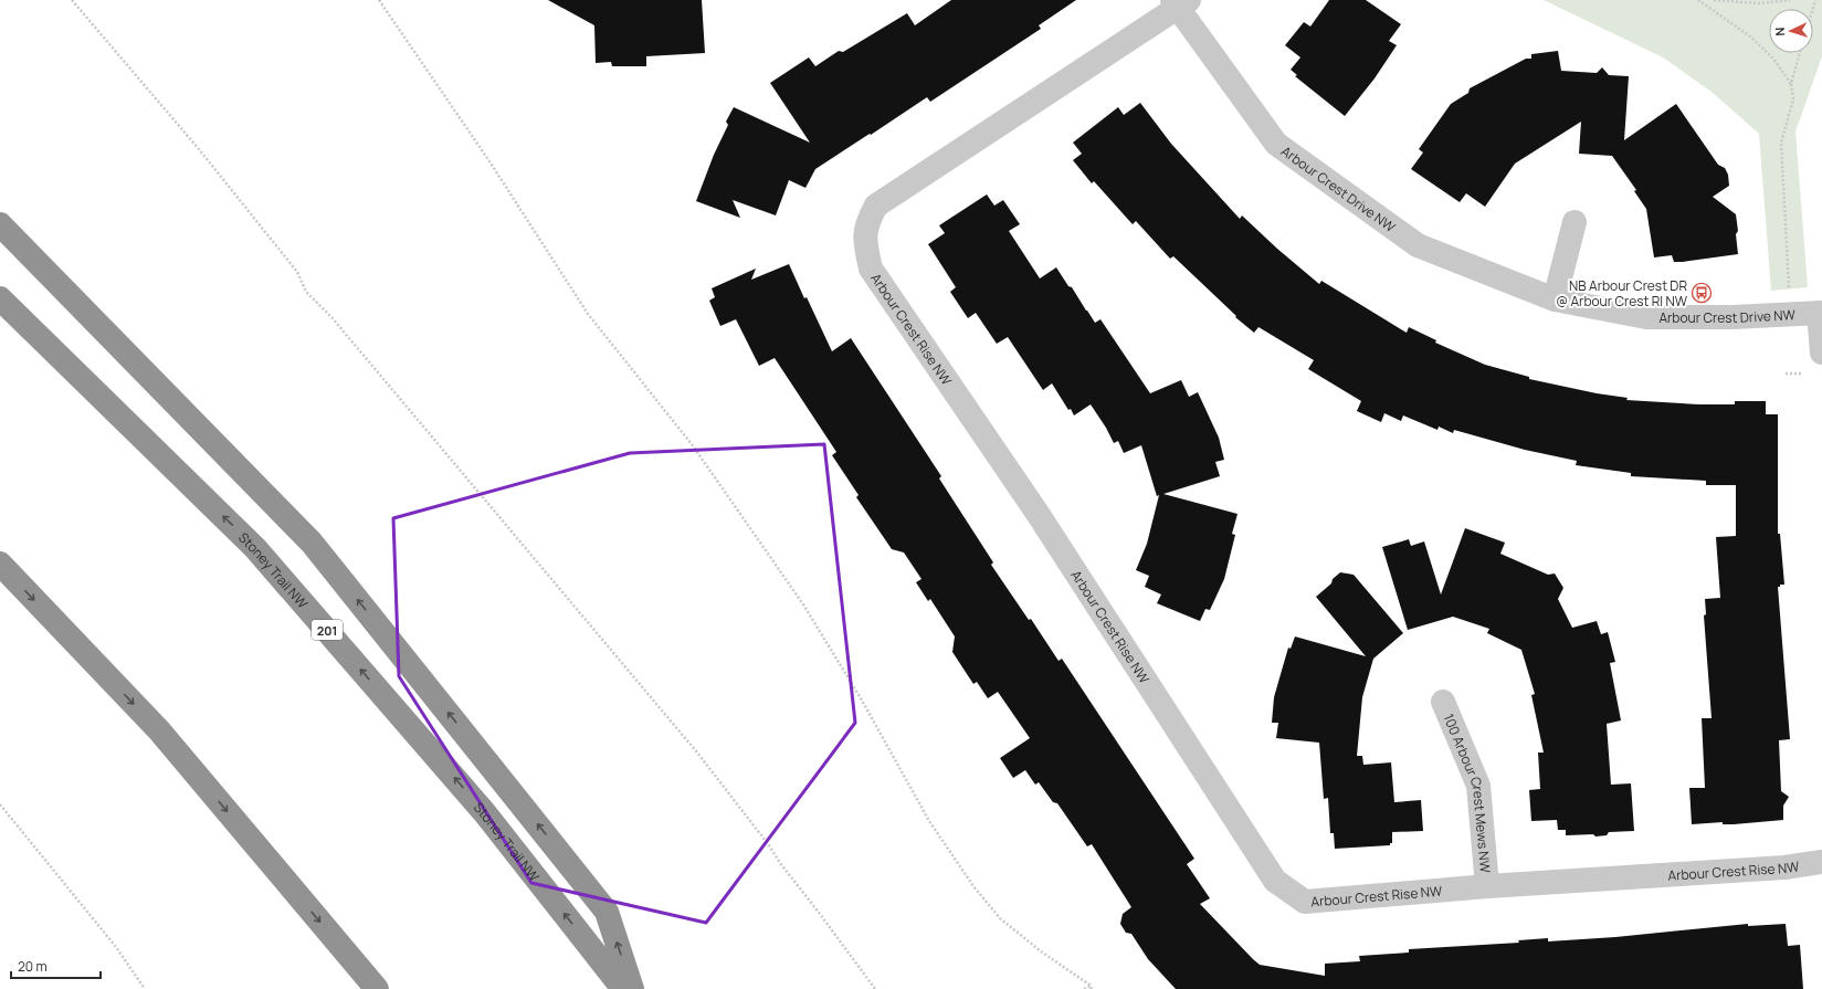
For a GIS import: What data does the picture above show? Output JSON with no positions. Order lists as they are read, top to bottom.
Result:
{
  "streets": {
    "highway": ["Stoney Trail NW", "201"],
    "street": ["Arbour Crest Drive NW", "Arbour Crest Rise NW", "100 Arbour Crest Mews NW"]
  },
  "crossings": [
    ["Arbour Crest Drive NW", "Arbour Crest Rise NW"],
    ["Arbour Crest Rise NW", "100 Arbour Crest Mews NW"]
  ],
  "places": {
    "bus stop": ["NB Arbour Crest DR @ Arbour Crest RI NW"]
  },
  "scale_bar": "20 m",
  "north": "left"
}
